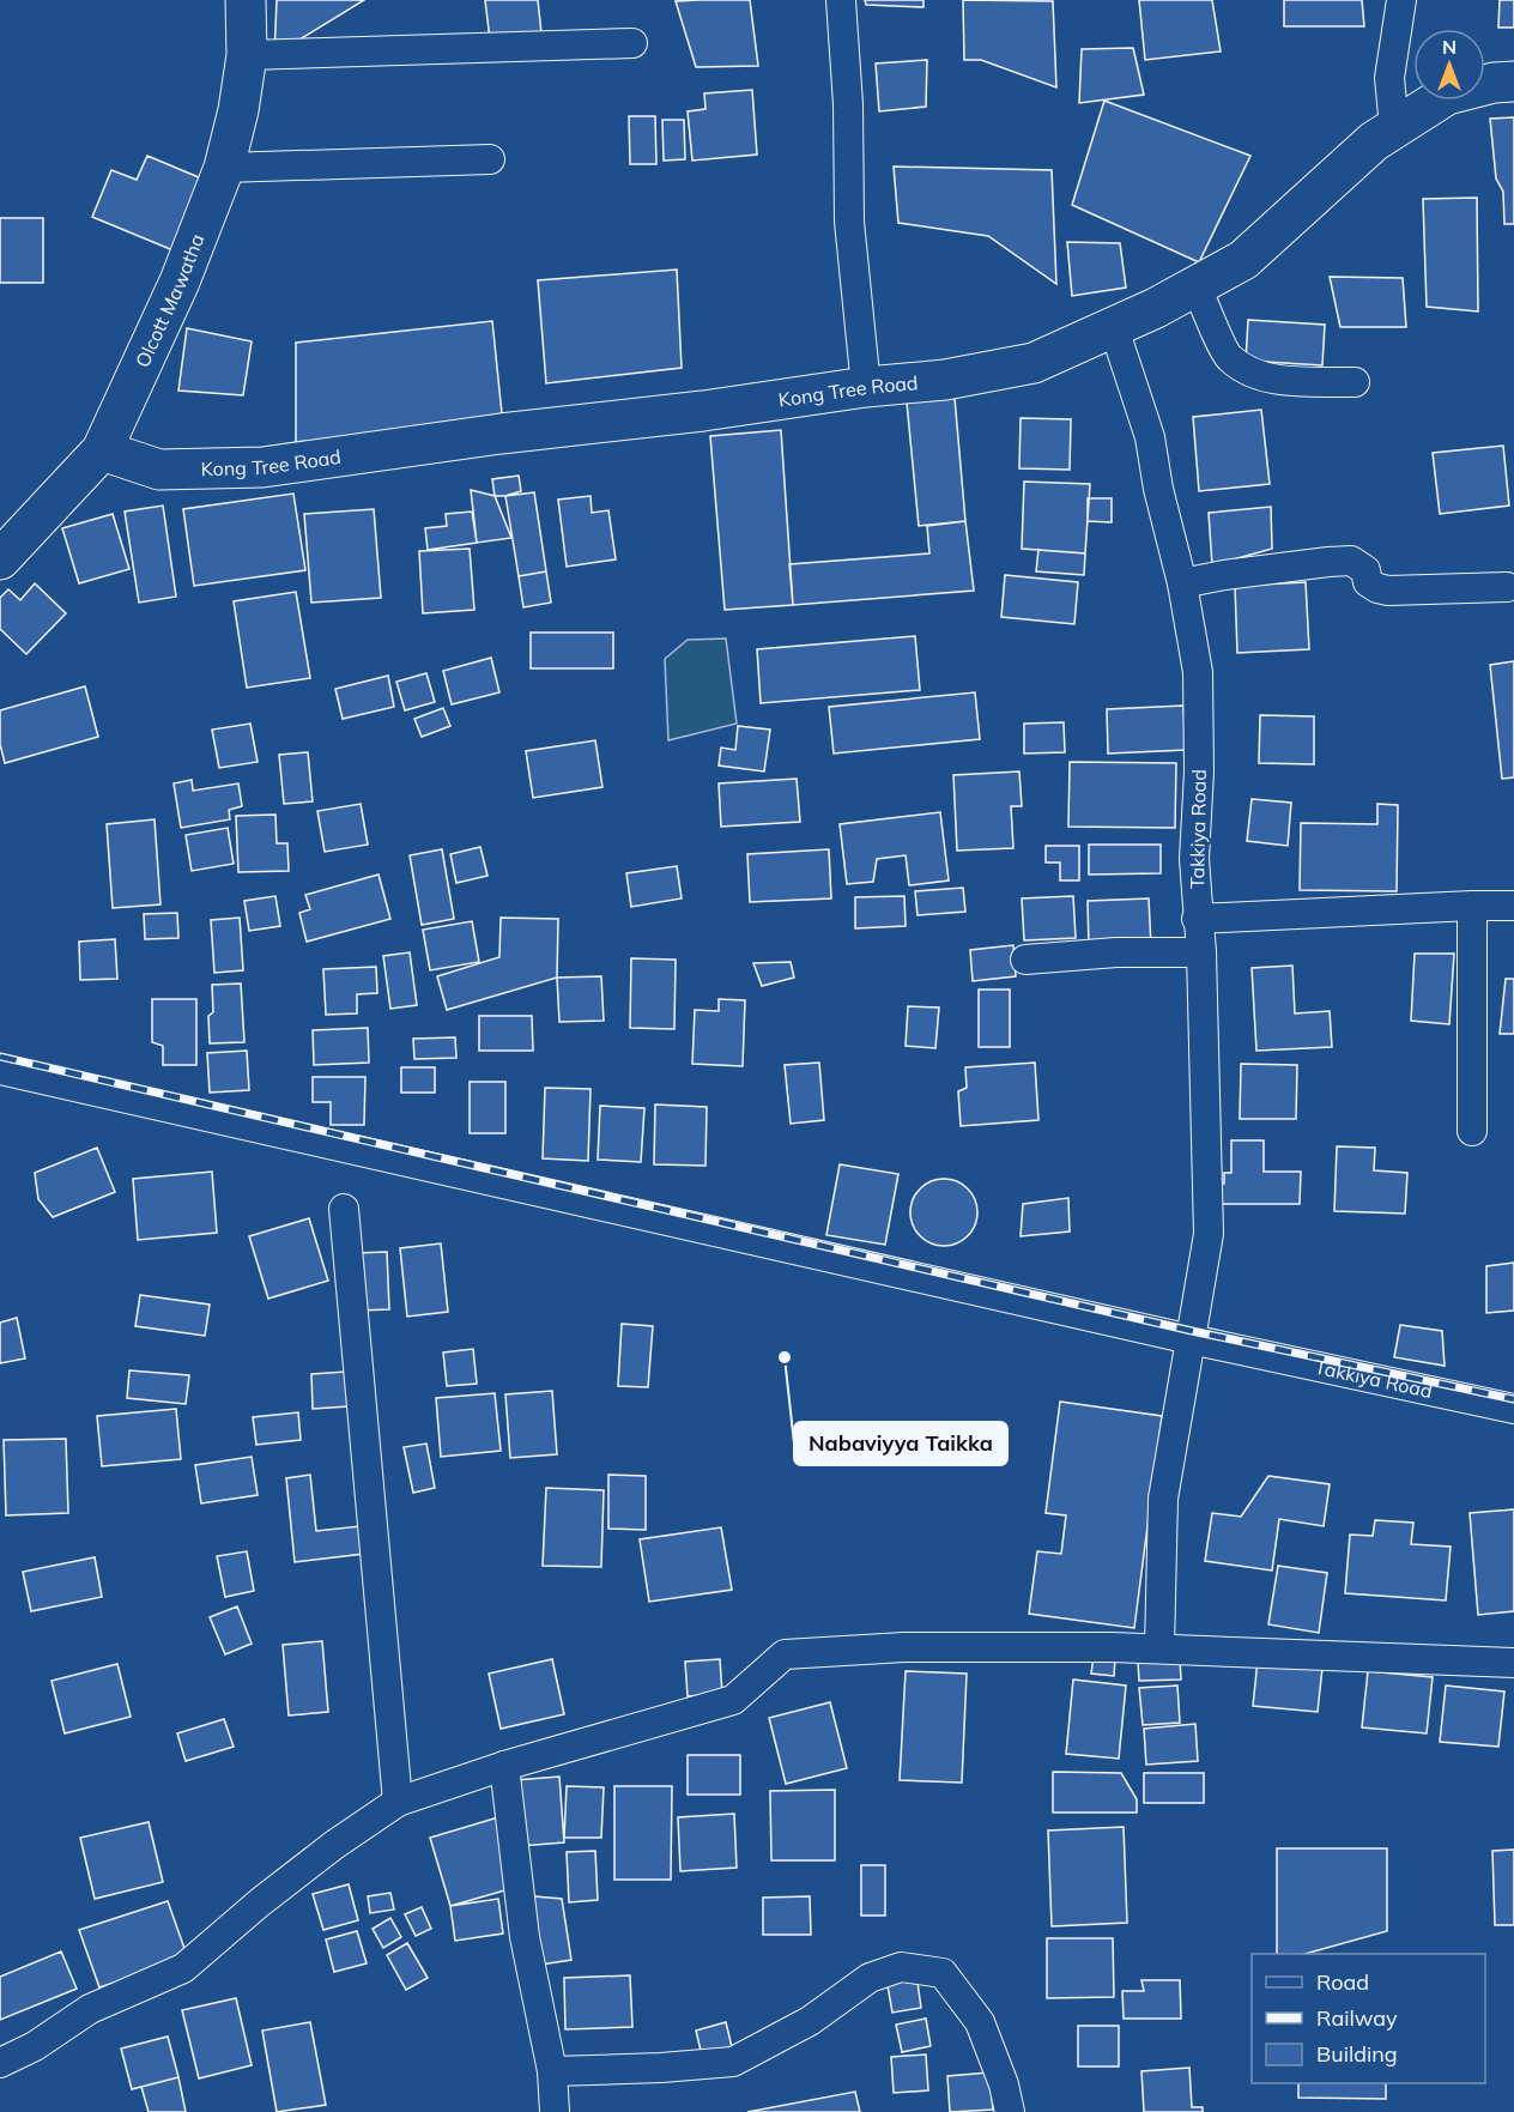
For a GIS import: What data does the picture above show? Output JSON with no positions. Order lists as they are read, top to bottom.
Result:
{
  "streets": {
    "main road": ["Olcott Mawatha", "Kong Tree Road"],
    "street": ["Takkiya Road"]
  },
  "crossings": [
    ["Olcott Mawatha", "Kong Tree Road"],
    ["Kong Tree Road", "Takkiya Road"]
  ],
  "places": ["Nabaviyya Taikka"],
  "legend": ["Road", "Railway", "Building"],
  "north": "top"
}
